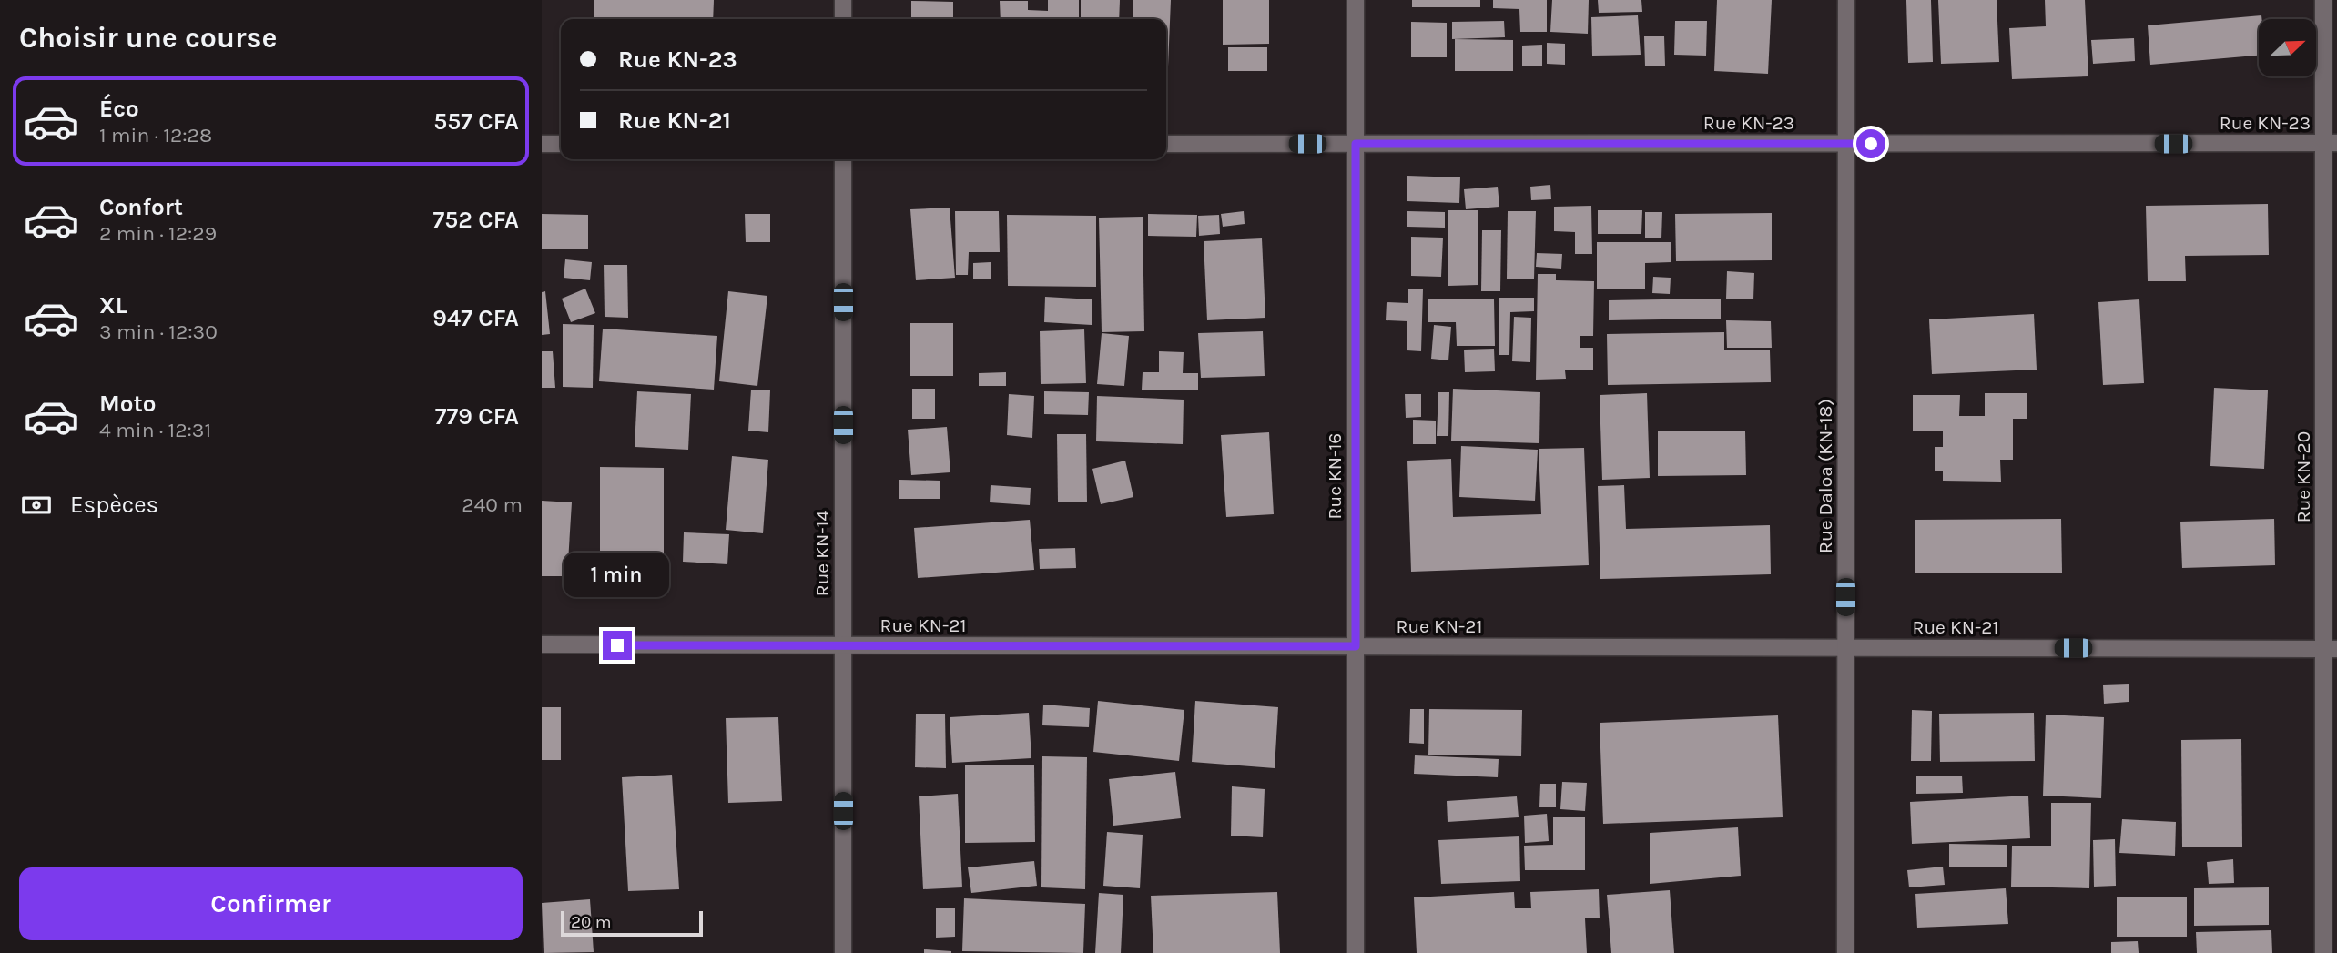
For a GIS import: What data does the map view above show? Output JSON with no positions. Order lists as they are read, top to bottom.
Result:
{
  "streets": {
    "street": [
      "Rue KN-23",
      "Rue KN-16",
      "Rue Daloa (KN-18)",
      "Rue KN-20",
      "Rue KN-14",
      "Rue KN-21"
    ]
  },
  "crossings": [
    ["Rue KN-23", "Rue KN-16"],
    ["Rue KN-23", "Rue Daloa (KN-18)"],
    ["Rue KN-23", "Rue KN-20"],
    ["Rue KN-16", "Rue KN-21"],
    ["Rue Daloa (KN-18)", "Rue KN-21"],
    ["Rue KN-20", "Rue KN-21"],
    ["Rue KN-14", "Rue KN-21"]
  ],
  "scale_bar": "20 m",
  "north": "top right",
  "page": {
    "heading": "Choisir une course",
    "banner": ["Rue KN-23", "Rue KN-21"],
    "list": [
      {
        "name": "Éco",
        "note": "1 min · 12:28",
        "value": "557 CFA"
      },
      {
        "name": "Confort",
        "note": "2 min · 12:29",
        "value": "752 CFA"
      },
      {
        "name": "XL",
        "note": "3 min · 12:30",
        "value": "947 CFA"
      },
      {
        "name": "Moto",
        "note": "4 min · 12:31",
        "value": "779 CFA"
      }
    ],
    "pay": ["Espèces", "240 m"],
    "bubble": "1 min",
    "buttons": "Confirmer",
    "scale": "20 m"
  }
}
